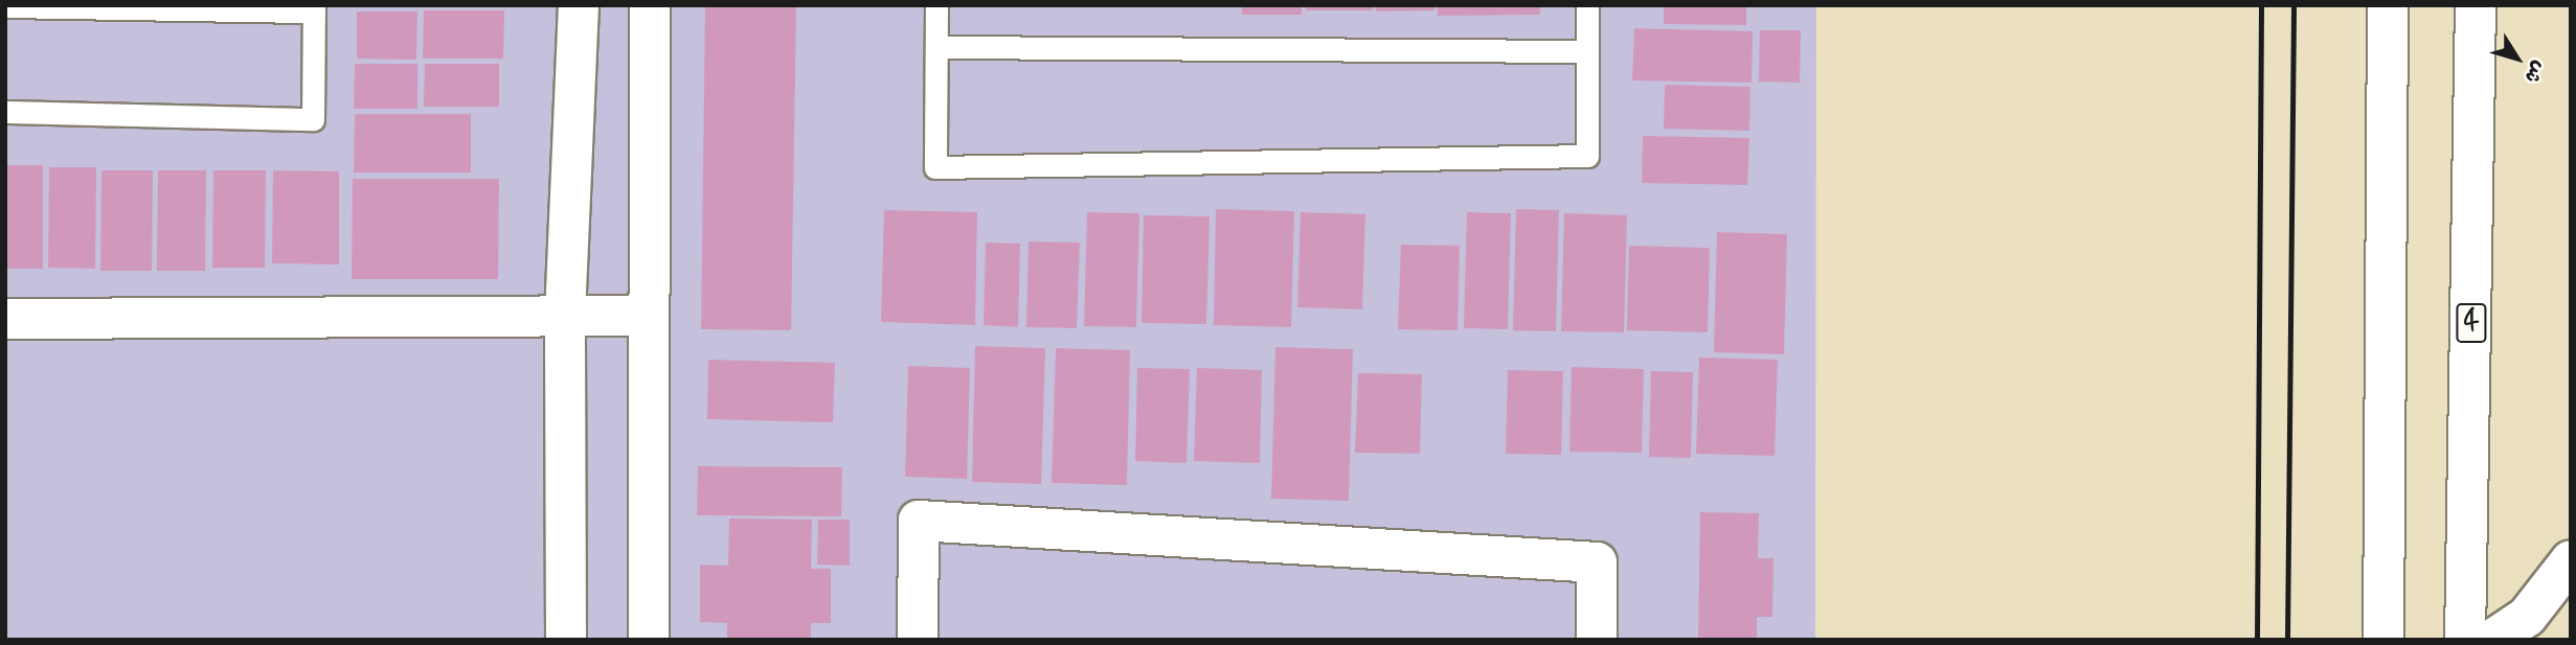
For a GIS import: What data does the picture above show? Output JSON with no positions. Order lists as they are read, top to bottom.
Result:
{
  "streets": {
    "street": ["4"]
  },
  "north": "bottom right"
}
